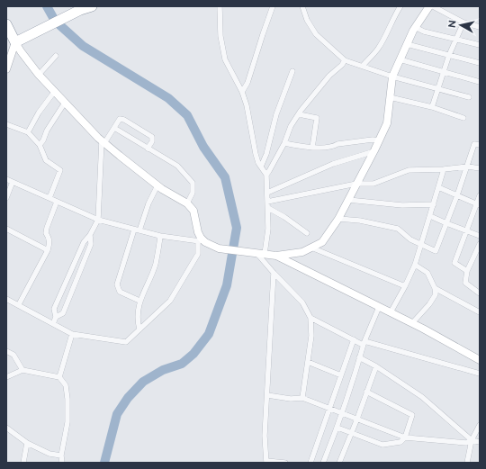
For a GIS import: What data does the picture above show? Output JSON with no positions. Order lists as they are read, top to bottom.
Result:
{
  "north": "left"
}
